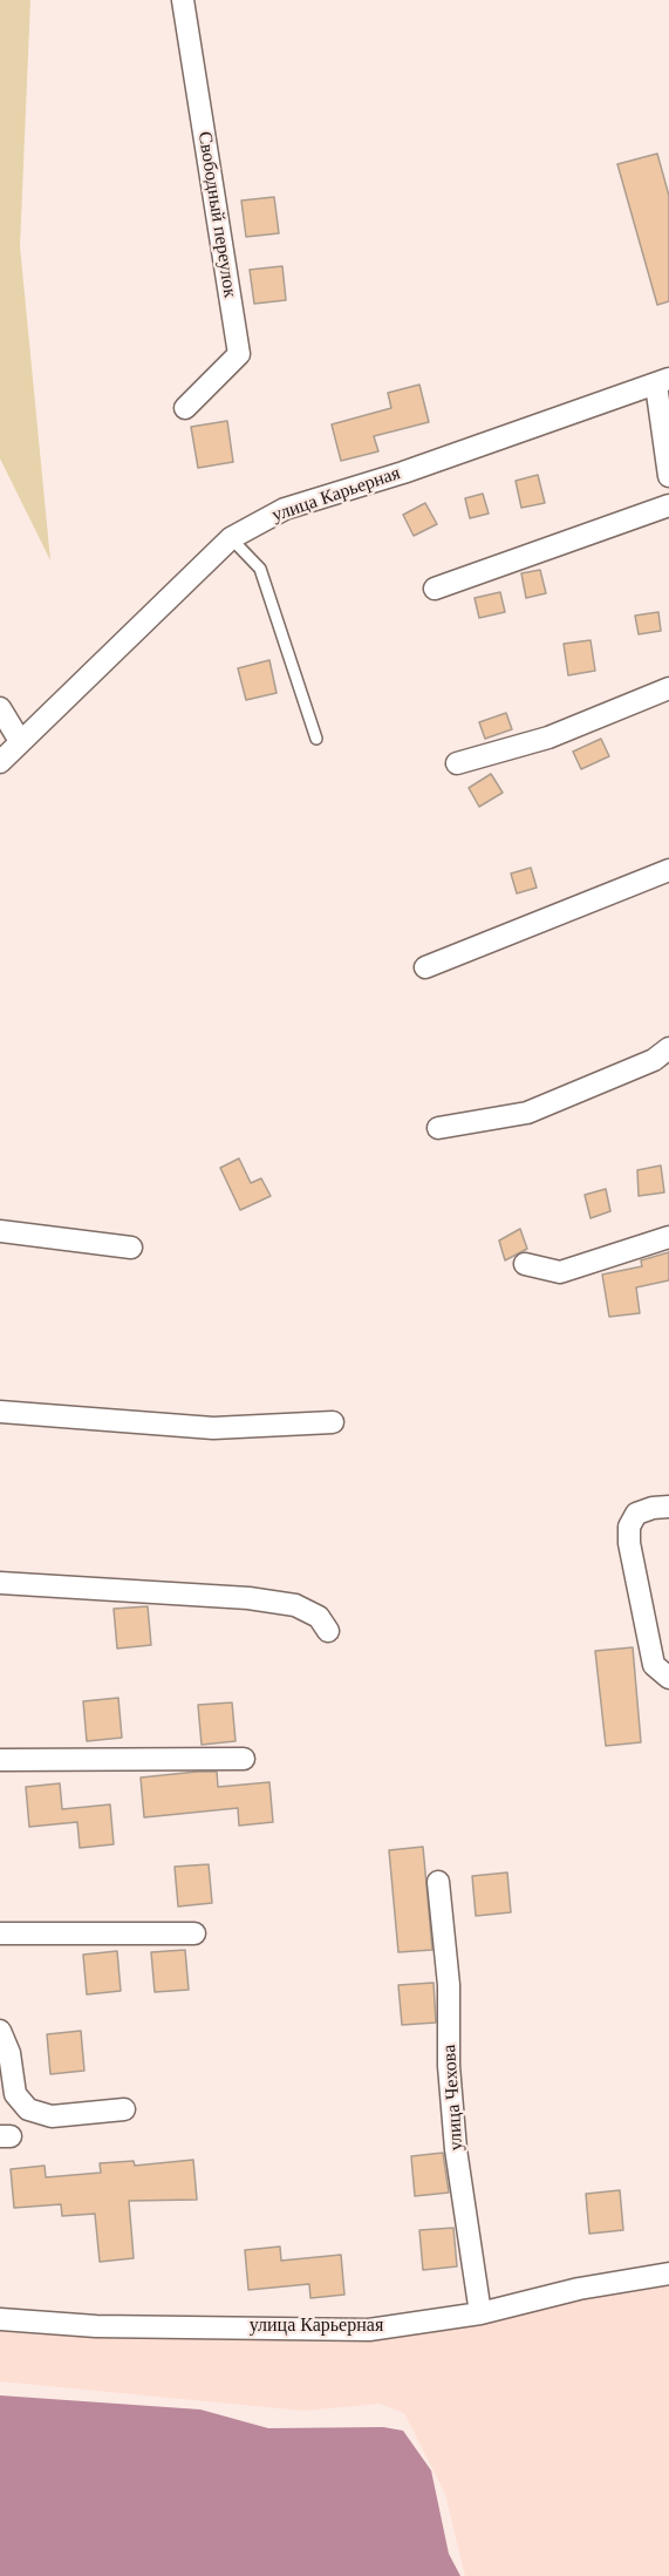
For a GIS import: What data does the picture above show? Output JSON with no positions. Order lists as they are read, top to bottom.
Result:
{
  "streets": {
    "street": ["Свободный переулок", "улица Карьерная", "улица Чехова"]
  },
  "crossings": [
    ["улица Карьерная", "улица Чехова"]
  ]
}
